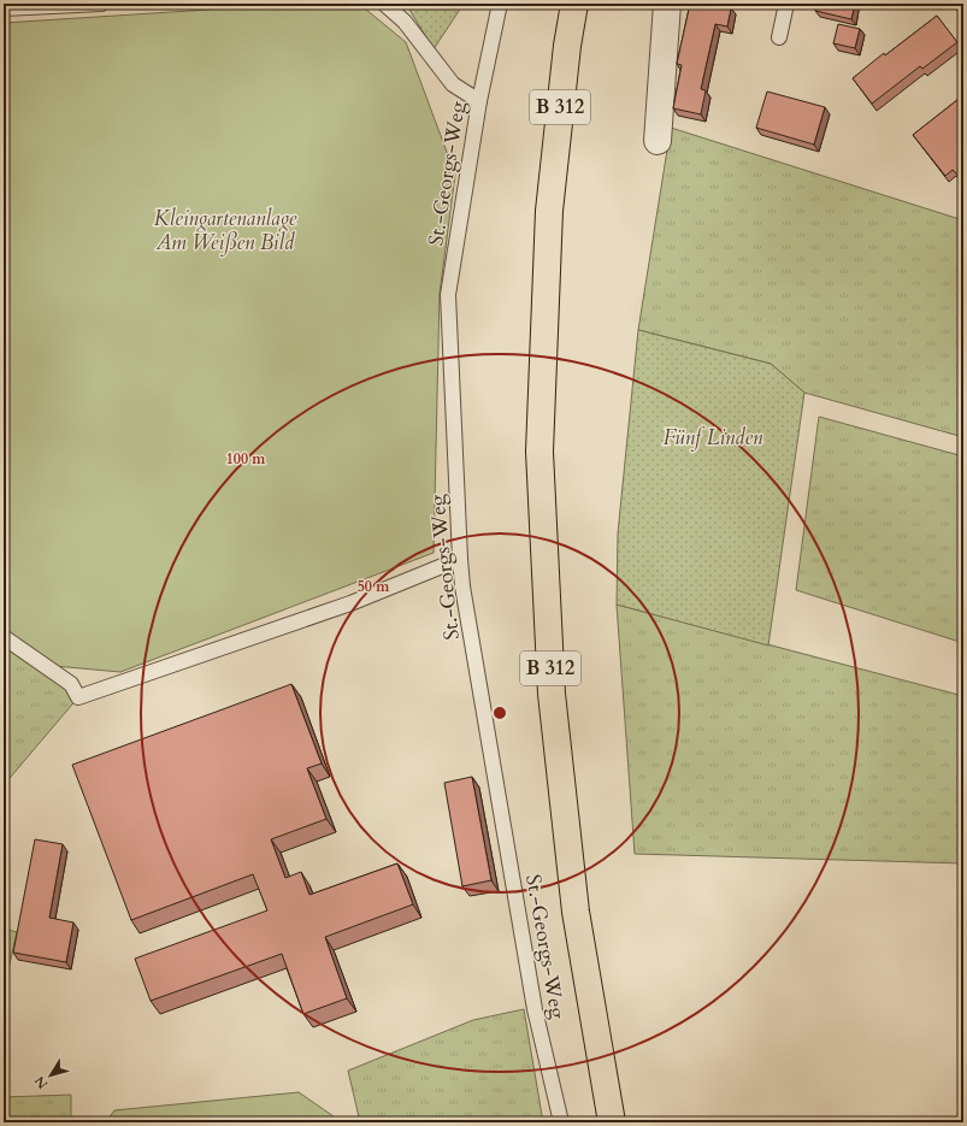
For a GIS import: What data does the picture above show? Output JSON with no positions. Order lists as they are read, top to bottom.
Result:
{
  "streets": {
    "main road": ["B 312"],
    "lane": ["St.-Georgs-Weg"]
  },
  "parks": ["Kleingartenanlage Am Weißen Bild", "Fünf Linden"],
  "north": "bottom left",
  "rings": ["100 m", "50 m"]
}
